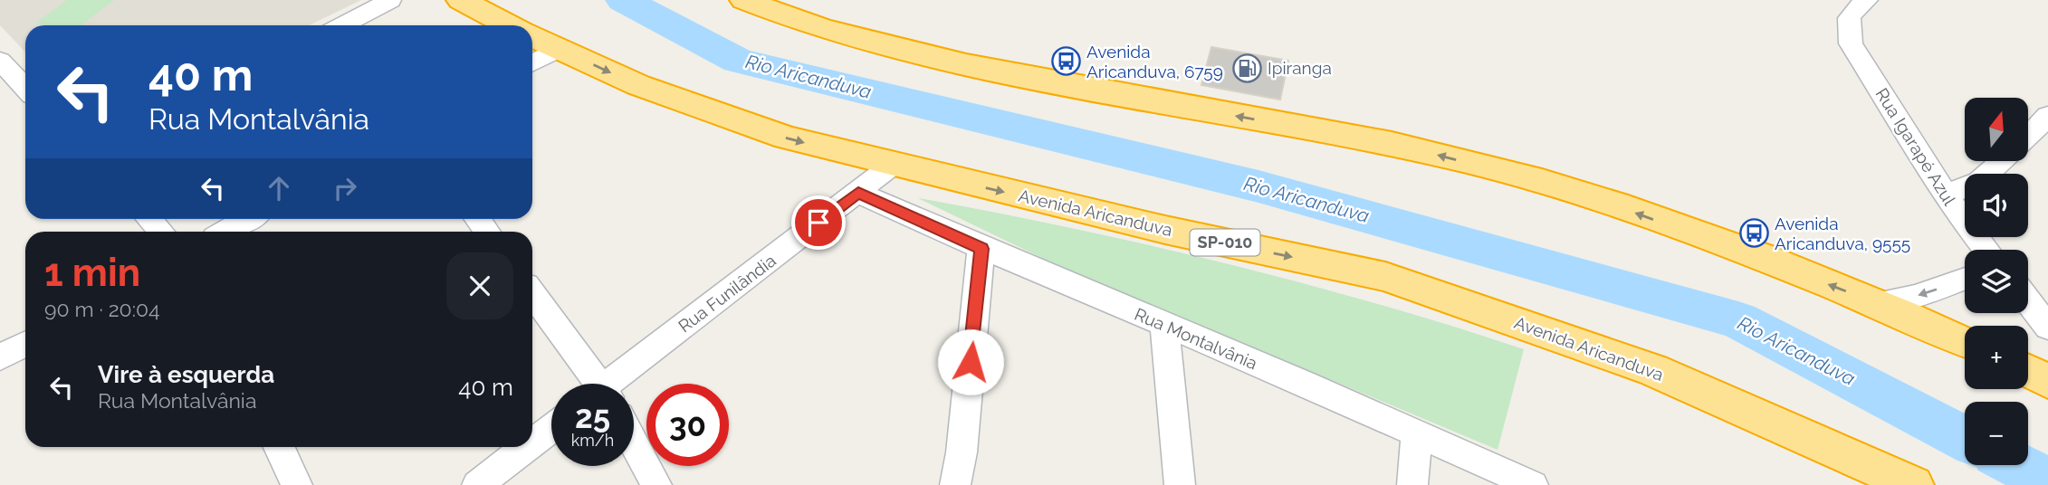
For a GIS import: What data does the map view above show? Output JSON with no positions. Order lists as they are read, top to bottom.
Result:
{
  "streets": {
    "highway": ["Avenida Aricanduva", "SP-010"],
    "street": ["Rua Igarapé Azul", "Rua Funilândia", "Rua Montalvânia"]
  },
  "crossings": [
    ["Avenida Aricanduva", "Rua Funilândia"],
    ["Rua Funilândia", "Rua Montalvânia"]
  ],
  "water": ["Rio Aricanduva"],
  "places": {
    "bus stop": ["Avenida Aricanduva, 6759", "Avenida Aricanduva, 9555"],
    "fuel station": ["Ipiranga"]
  },
  "north": "top",
  "page": {
    "turn": ["40 m", "Rua Montalvânia"],
    "map_buttons": ["+", "−"],
    "heading": ["1 min", "90 m · 20:04"],
    "list": [
      {
        "name": "Vire à esquerda",
        "note": "Rua Montalvânia",
        "value": "40 m"
      }
    ],
    "speed": "25 km/h",
    "limit": "30"
  }
}
